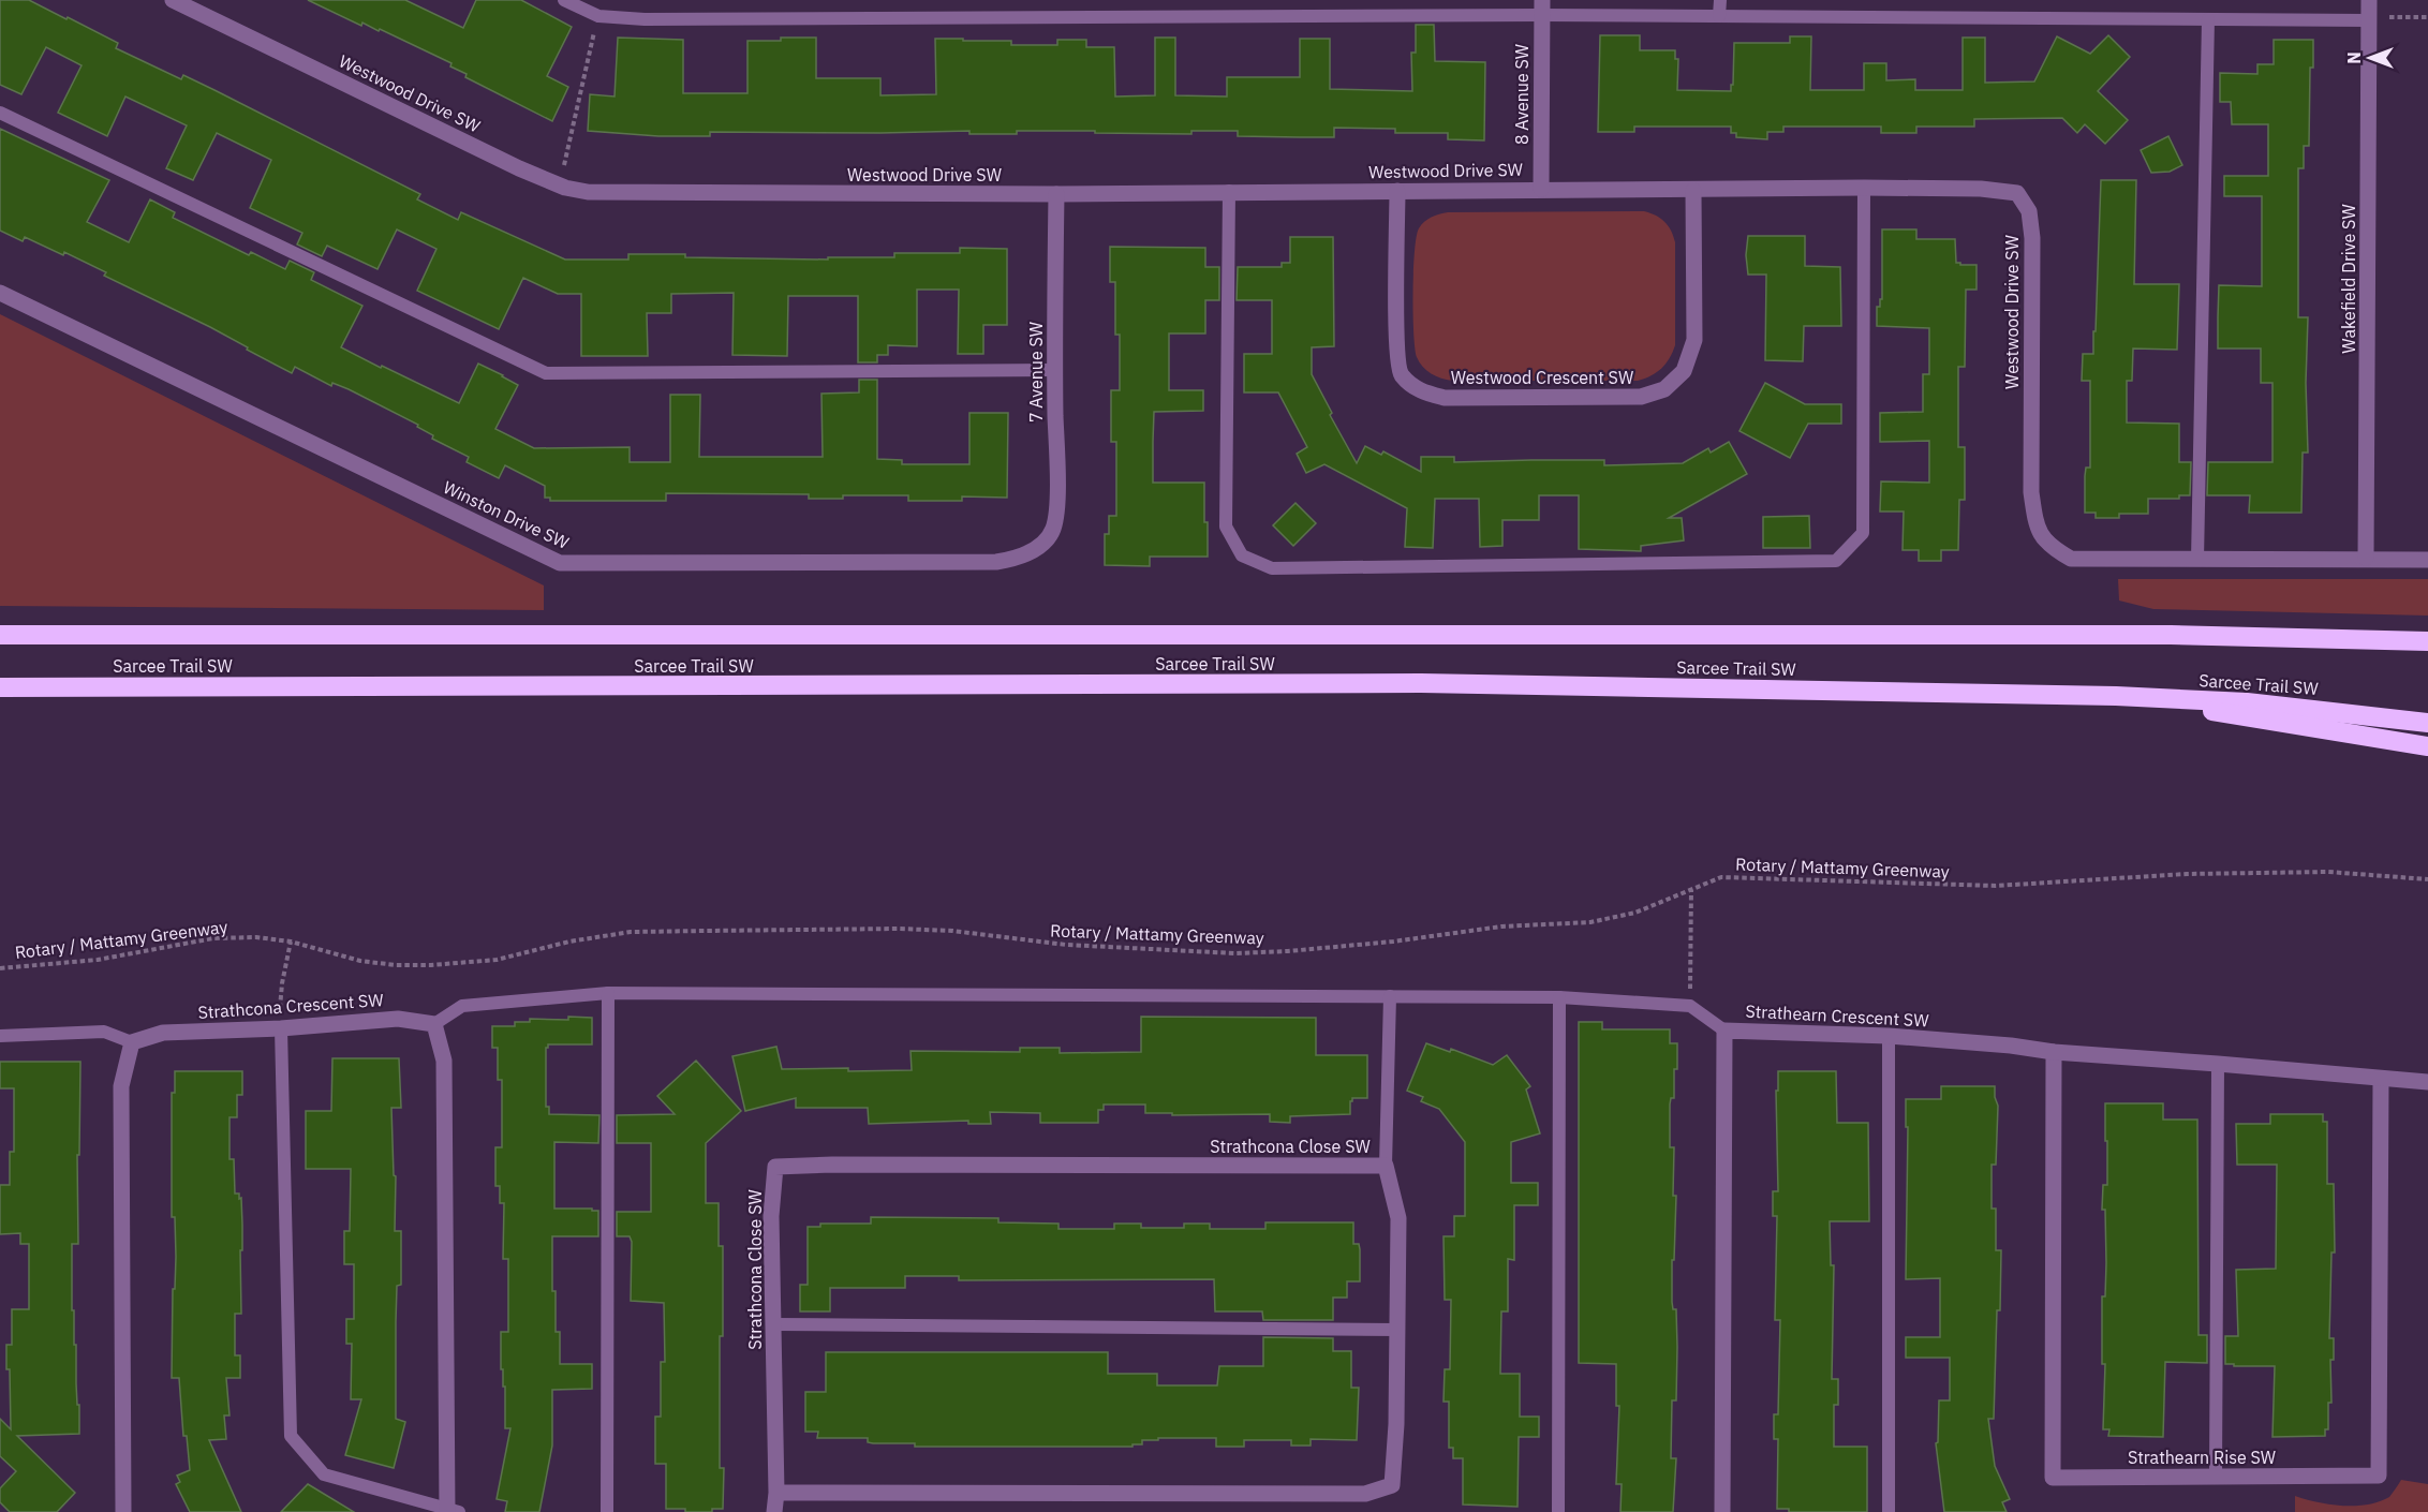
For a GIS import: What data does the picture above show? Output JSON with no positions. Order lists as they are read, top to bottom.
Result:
{
  "streets": {
    "highway": ["Sarcee Trail SW"],
    "street": [
      "Westwood Drive SW",
      "8 Avenue SW",
      "Wakefield Drive SW",
      "7 Avenue SW",
      "Westwood Crescent SW",
      "Winston Drive SW",
      "Strathcona Crescent SW",
      "Strathearn Crescent SW",
      "Strathcona Close SW",
      "Strathearn Rise SW"
    ],
    "path": ["Rotary / Mattamy Greenway"]
  },
  "crossings": [
    ["Westwood Drive SW", "8 Avenue SW"],
    ["Westwood Drive SW", "Wakefield Drive SW"],
    ["Westwood Drive SW", "7 Avenue SW"],
    ["Westwood Drive SW", "Westwood Crescent SW"],
    ["7 Avenue SW", "Winston Drive SW"],
    ["Strathearn Crescent SW", "Strathearn Rise SW"]
  ],
  "north": "left"
}
